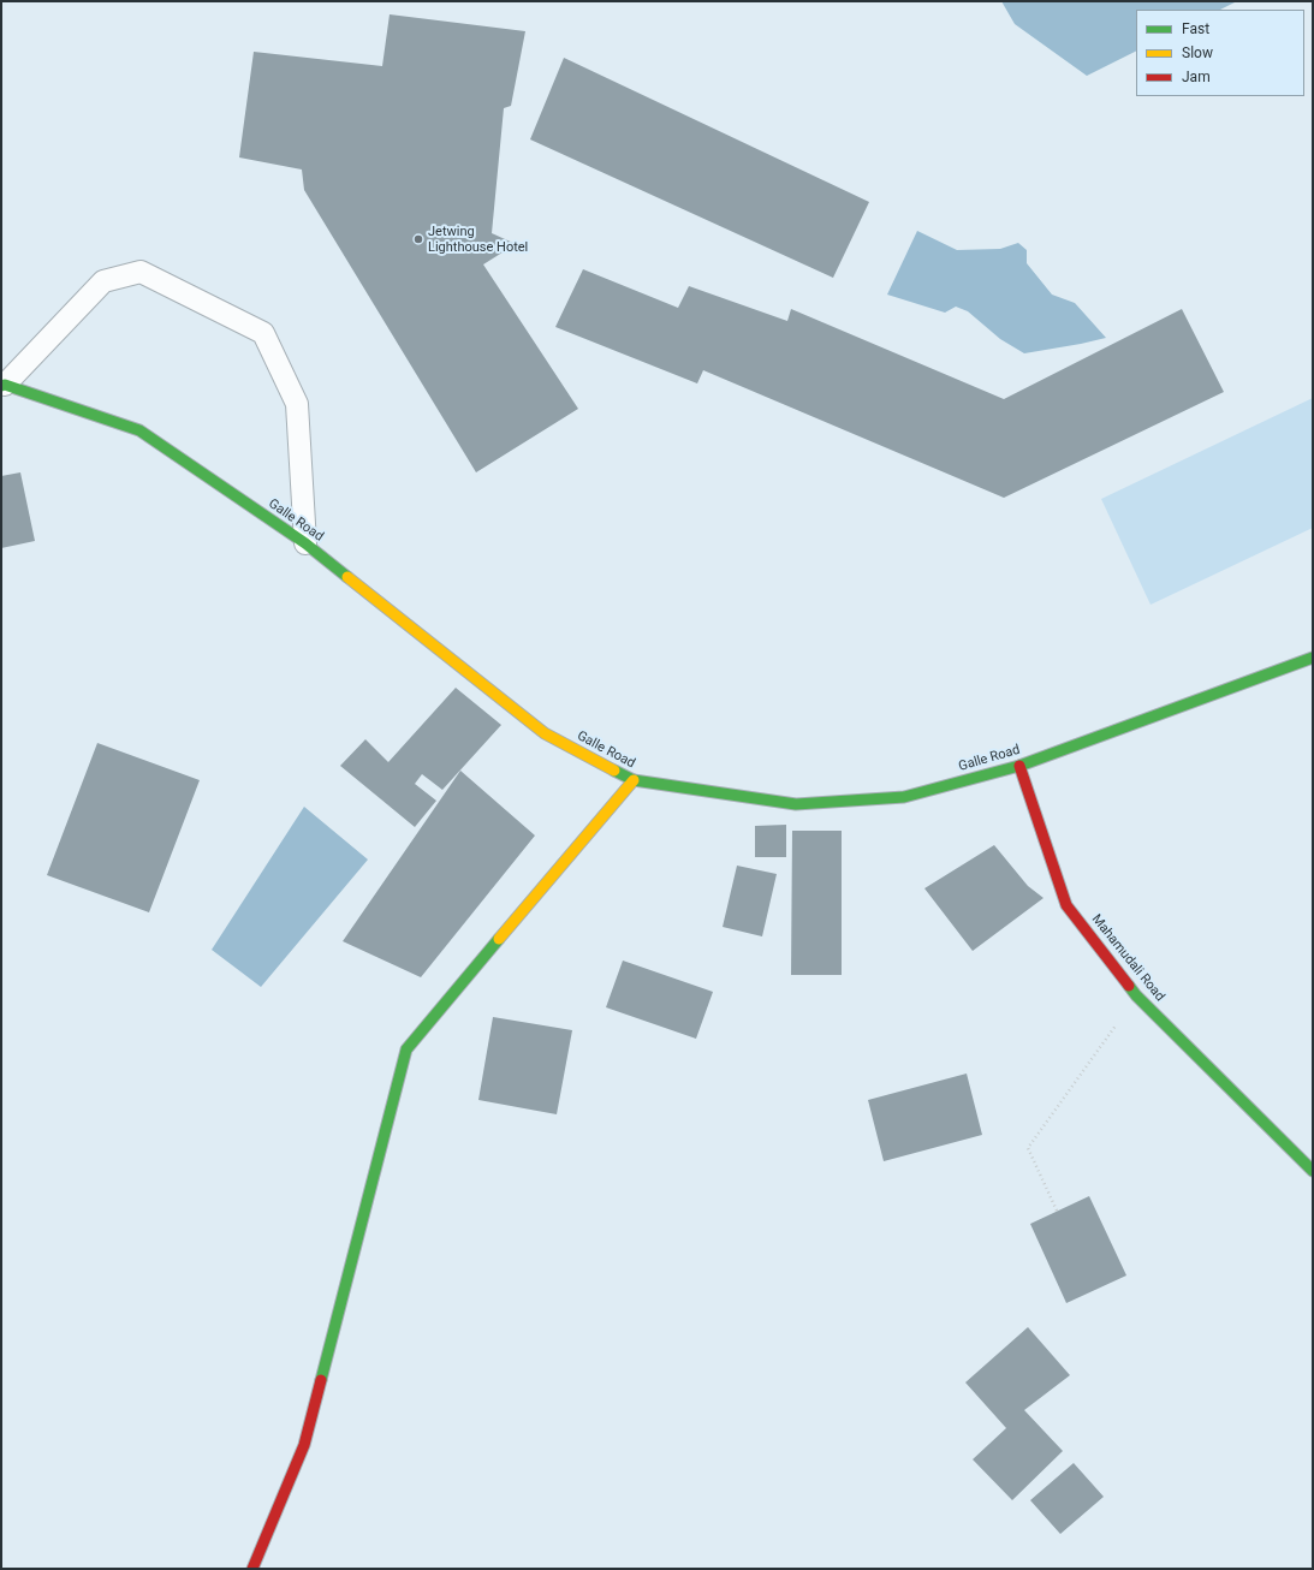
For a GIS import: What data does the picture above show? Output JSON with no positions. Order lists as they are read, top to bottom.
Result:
{
  "streets": {
    "main road": ["Galle Road", "Mahamudali Road"]
  },
  "crossings": [
    ["Galle Road", "Mahamudali Road"]
  ],
  "places": ["Jetwing Lighthouse Hotel"],
  "legend": ["Fast", "Slow", "Jam"]
}
